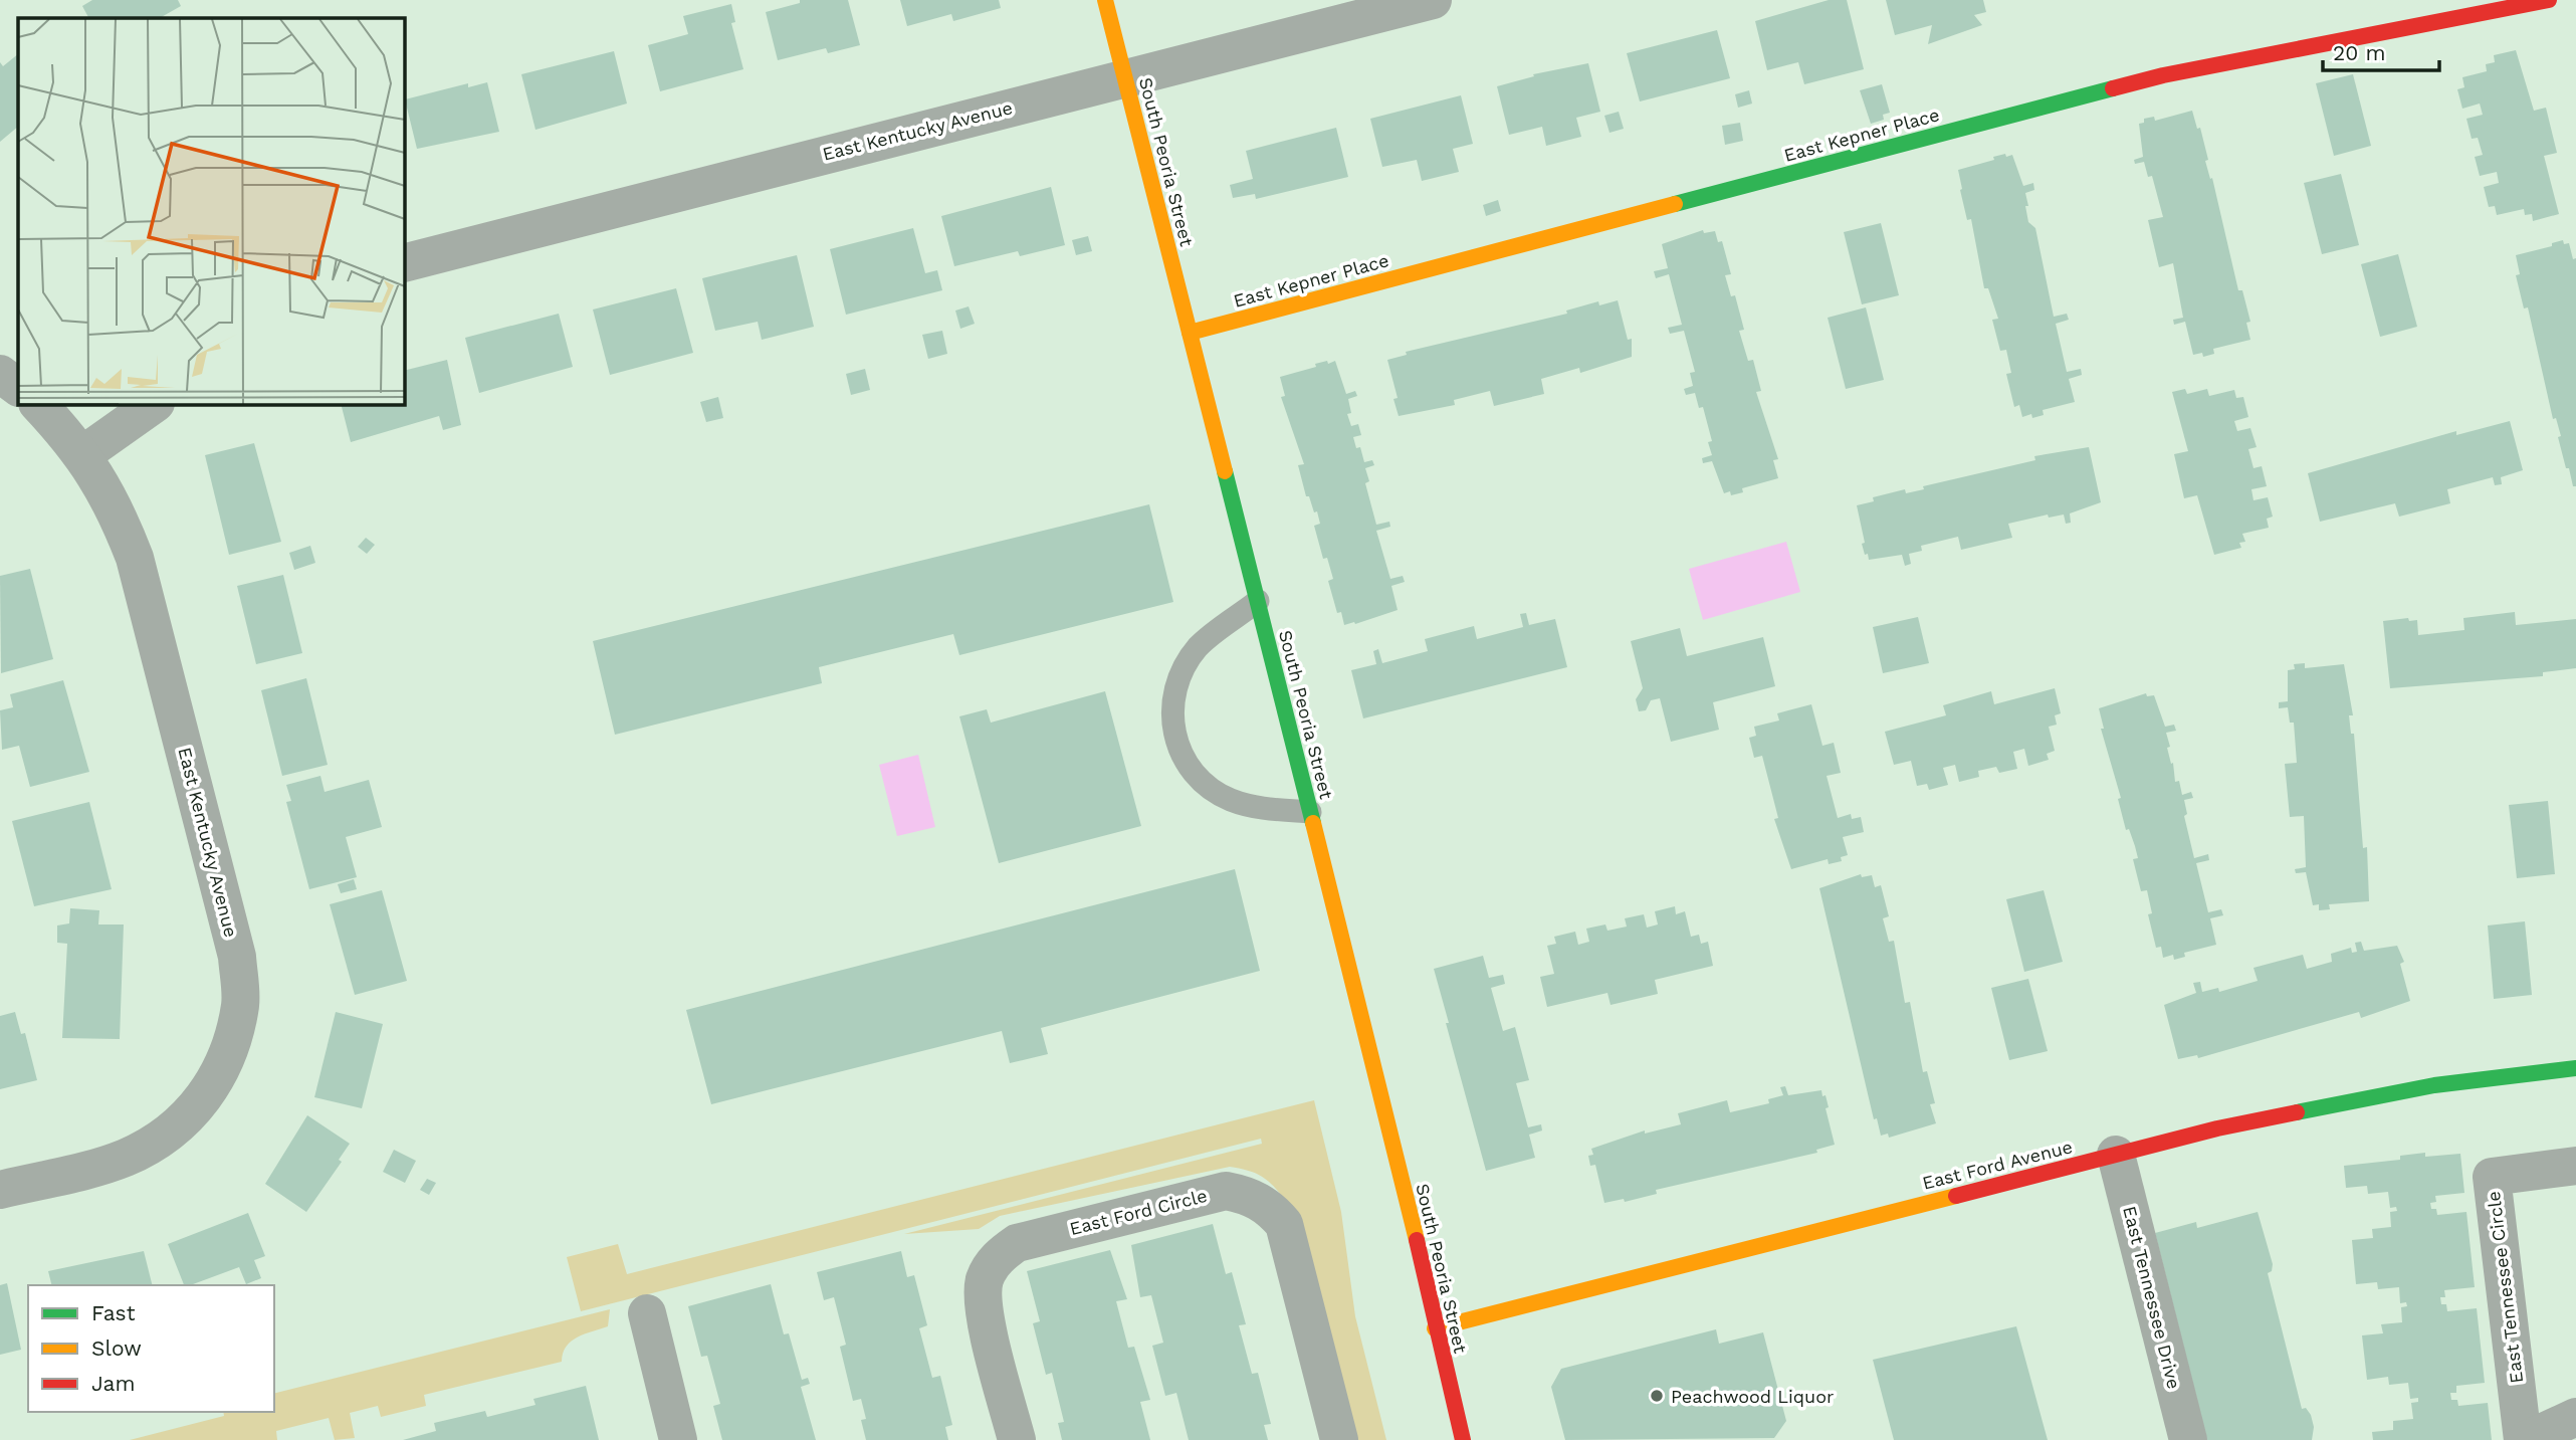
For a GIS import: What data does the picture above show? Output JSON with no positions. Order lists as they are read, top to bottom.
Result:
{
  "streets": {
    "street": [
      "East Kentucky Avenue",
      "East Kepner Place",
      "South Peoria Street",
      "East Ford Avenue",
      "East Ford Circle",
      "East Tennessee Circle",
      "East Tennessee Drive"
    ]
  },
  "crossings": [
    ["East Kentucky Avenue", "South Peoria Street"],
    ["East Kepner Place", "South Peoria Street"],
    ["South Peoria Street", "East Ford Avenue"],
    ["East Ford Avenue", "East Tennessee Drive"]
  ],
  "places": ["Peachwood Liquor"],
  "legend": ["Fast", "Slow", "Jam"],
  "scale_bar": "20 m"
}
